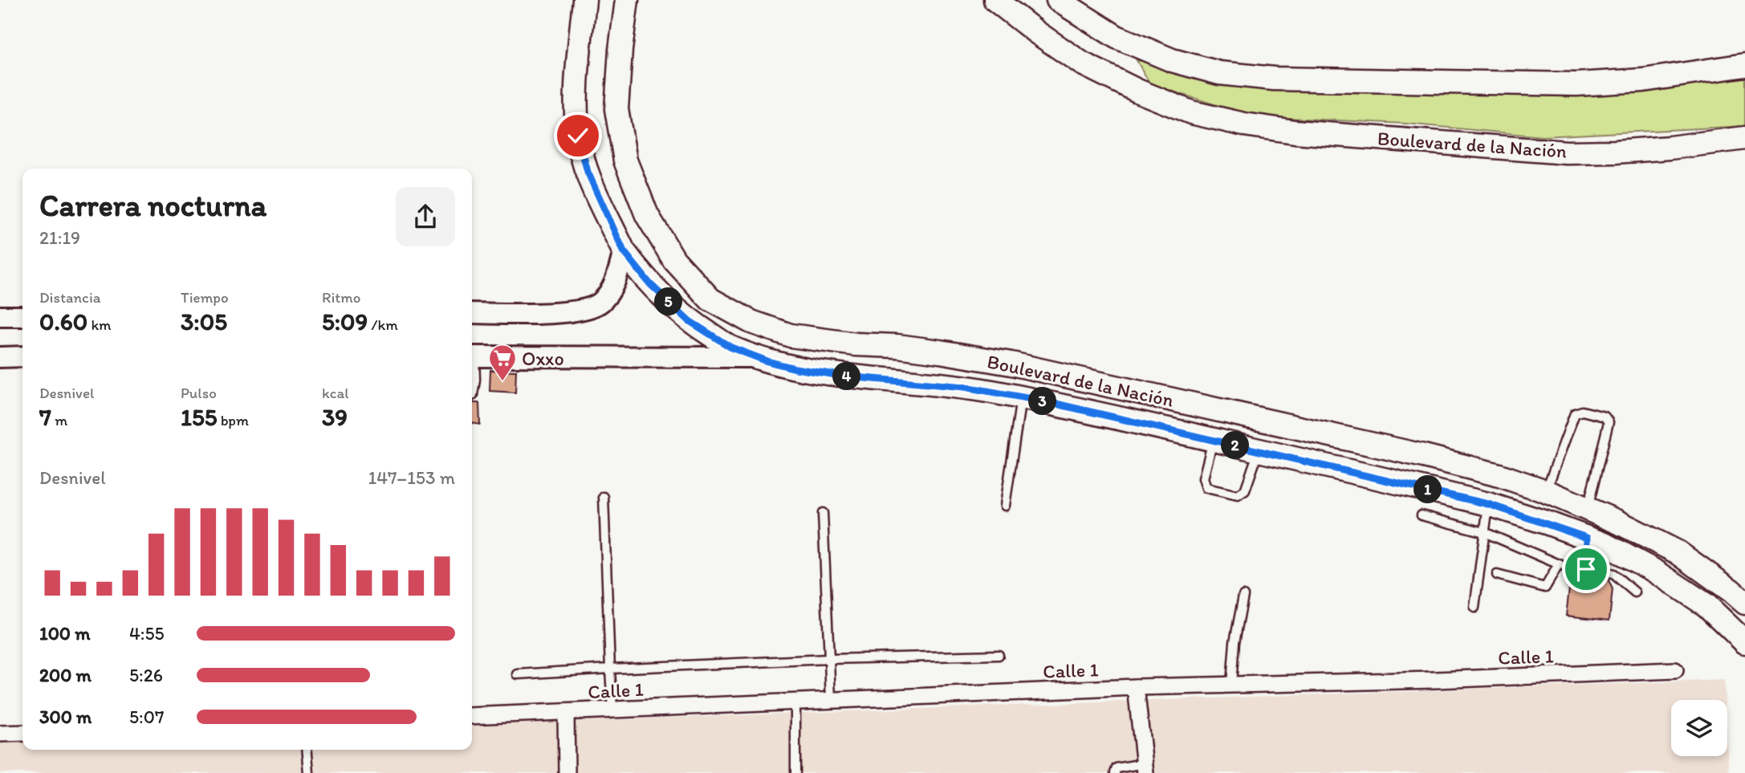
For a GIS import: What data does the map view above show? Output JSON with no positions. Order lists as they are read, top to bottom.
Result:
{
  "streets": {
    "main road": ["Boulevard de la Nación"],
    "street": ["Calle 1"]
  },
  "places": {
    "supermarket": ["Oxxo"]
  },
  "page": {
    "heading": ["Carrera nocturna", "21:19"],
    "stats": [
      ["Distancia", "0.60 km"],
      ["Tiempo", "3:05"],
      ["Ritmo", "5:09 /km"],
      ["Desnivel", "7 m"],
      ["Pulso", "155 bpm"],
      ["kcal", "39"]
    ],
    "pins": [
      "5",
      "4",
      "3",
      "2",
      "1"
    ],
    "chart": ["Desnivel", "147–153 m"],
    "list": [
      {
        "name": "100 m",
        "note": "4:55"
      },
      {
        "name": "200 m",
        "note": "5:26"
      },
      {
        "name": "300 m",
        "note": "5:07"
      }
    ]
  }
}
